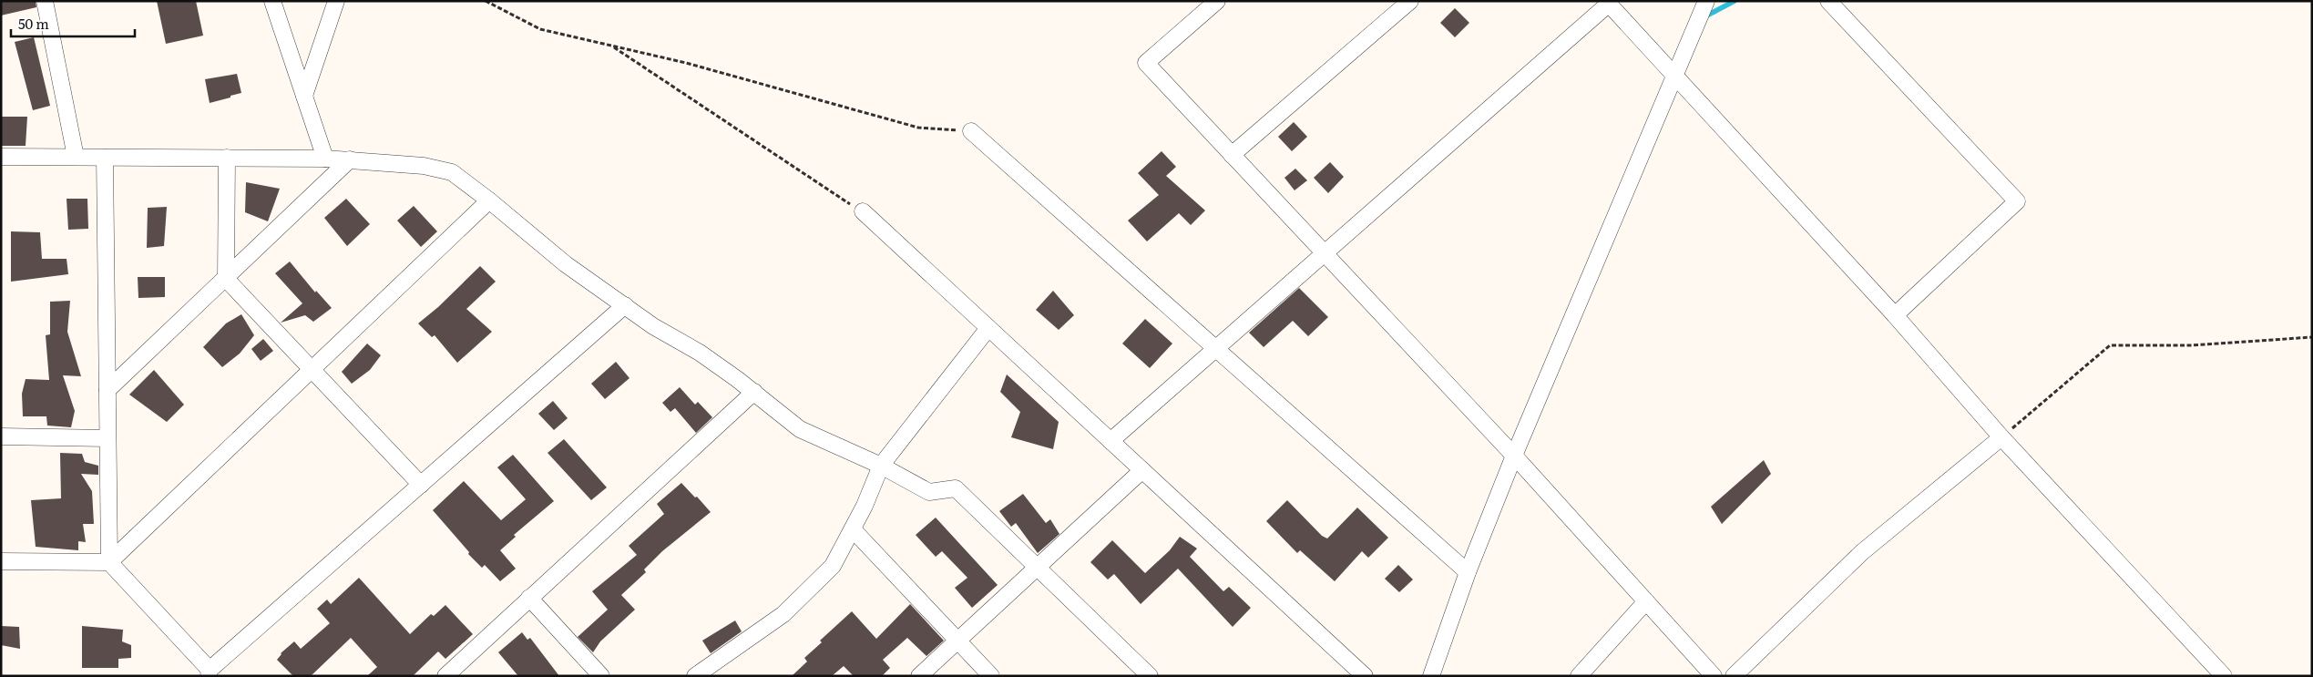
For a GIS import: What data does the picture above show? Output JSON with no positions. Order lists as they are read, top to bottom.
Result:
{
  "scale_bar": "50 m"
}
